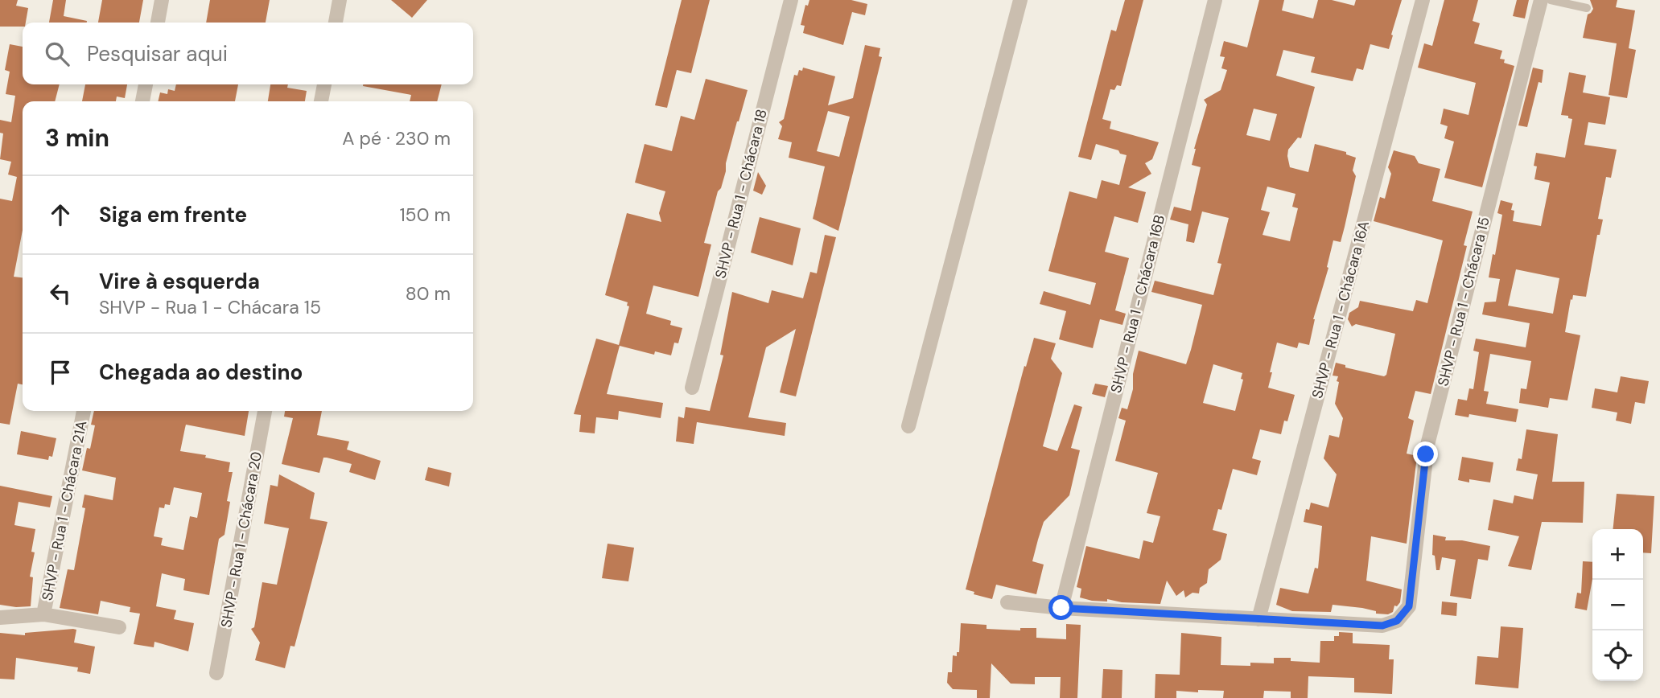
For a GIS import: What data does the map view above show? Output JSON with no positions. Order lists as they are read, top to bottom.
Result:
{
  "streets": {
    "street": [
      "SHVP - Rua 1 - Chácara 18",
      "SHVP - Rua 1 - Chácara 15",
      "SHVP - Rua 1 - Chácara 16B",
      "SHVP - Rua 1 - Chácara 16A",
      "SHVP - Rua 1 - Chácara 21A",
      "SHVP - Rua 1 - Chácara 20"
    ]
  },
  "crossings": [
    ["SHVP - Rua 1 - Chácara 15", "SHVP - Rua 1 - Chácara 16A"]
  ],
  "page": {
    "search": "Pesquisar aqui",
    "heading": ["3 min", "A pé · 230 m"],
    "list": [
      ["Siga em frente", "150 m"],
      ["Vire à esquerda", "SHVP - Rua 1 - Chácara 15", "80 m"],
      "Chegada ao destino"
    ],
    "map_buttons": ["+", "−"]
  }
}
